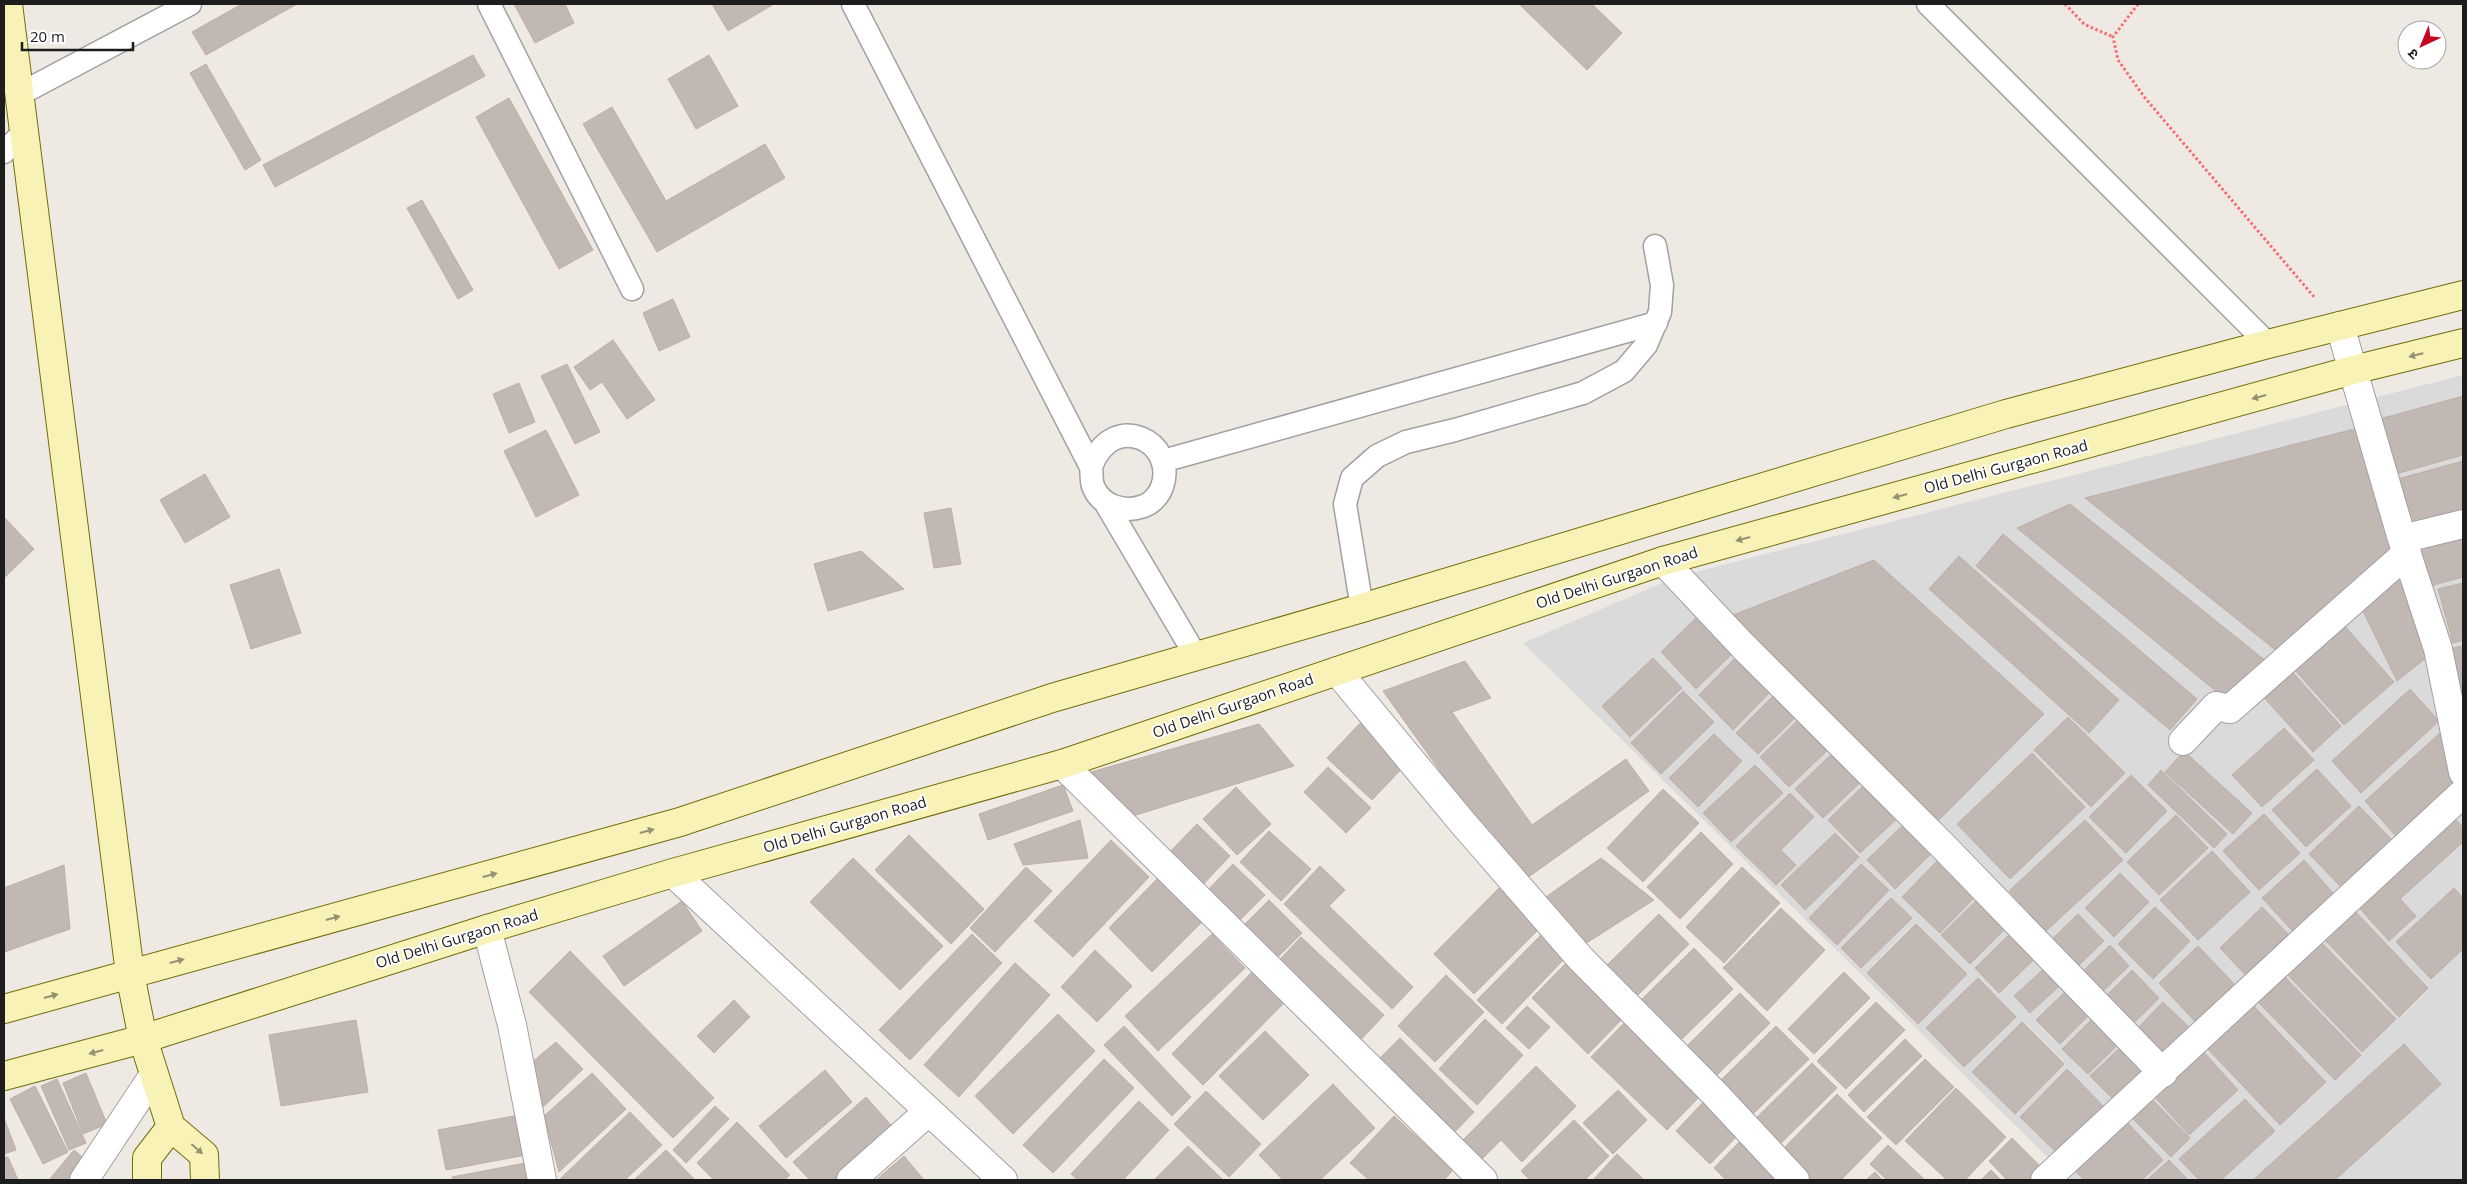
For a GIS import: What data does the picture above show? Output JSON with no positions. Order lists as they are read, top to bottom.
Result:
{
  "streets": {
    "main road": ["Old Delhi Gurgaon Road"]
  },
  "scale_bar": "20 m",
  "north": "bottom left"
}
